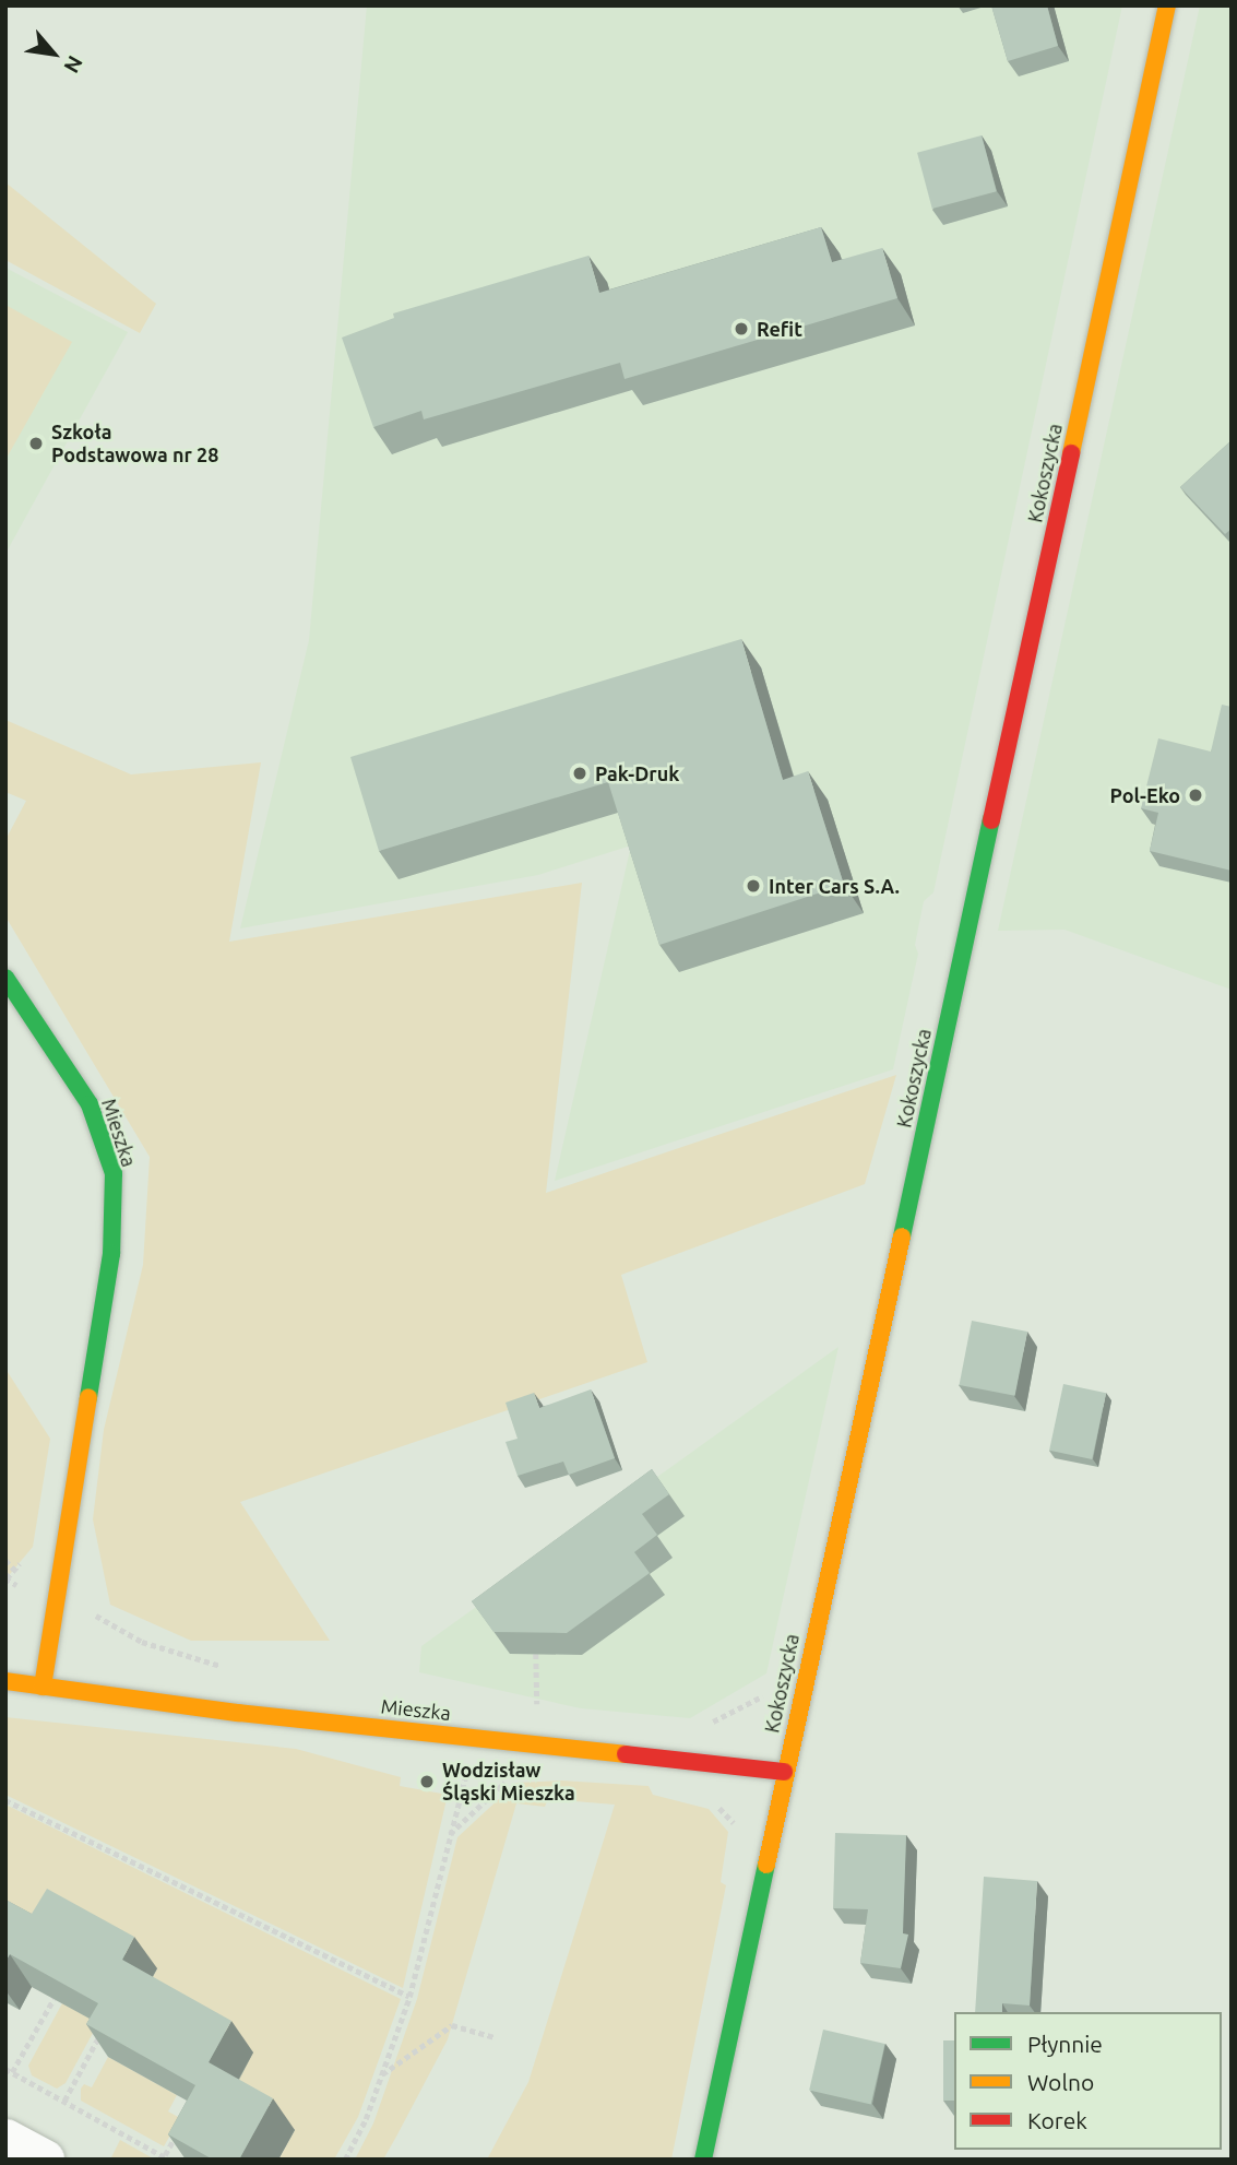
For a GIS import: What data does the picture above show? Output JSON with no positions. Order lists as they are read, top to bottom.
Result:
{
  "streets": {
    "street": ["Kokoszycka", "Mieszka"]
  },
  "crossings": [
    ["Kokoszycka", "Mieszka"]
  ],
  "places": [
    "Refit",
    "Szkoła Podstawowa nr 28",
    "Pak-Druk",
    "Pol-Eko",
    "Inter Cars S.A.",
    "Wodzisław Śląski Mieszka"
  ],
  "legend": ["Płynnie", "Wolno", "Korek"],
  "north": "bottom right"
}
